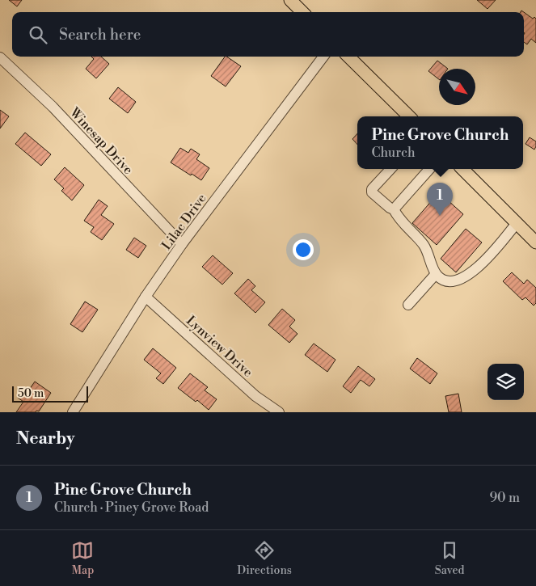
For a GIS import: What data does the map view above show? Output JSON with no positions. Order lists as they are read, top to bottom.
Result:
{
  "streets": {
    "street": ["Winesap Drive", "Lilac Drive", "Lynview Drive"]
  },
  "crossings": [
    ["Winesap Drive", "Lilac Drive"],
    ["Lilac Drive", "Lynview Drive"]
  ],
  "scale_bar": "50 m",
  "north": "bottom right",
  "page": {
    "search": "Search here",
    "popup": ["Pine Grove Church", "Church"],
    "pins": "1",
    "scale": "50 m",
    "heading": "Nearby",
    "list": [
      {
        "mark": "1",
        "name": "Pine Grove Church",
        "note": "Church · Piney Grove Road",
        "value": "90 m"
      }
    ],
    "nav": ["Map", "Directions", "Saved"]
  }
}
